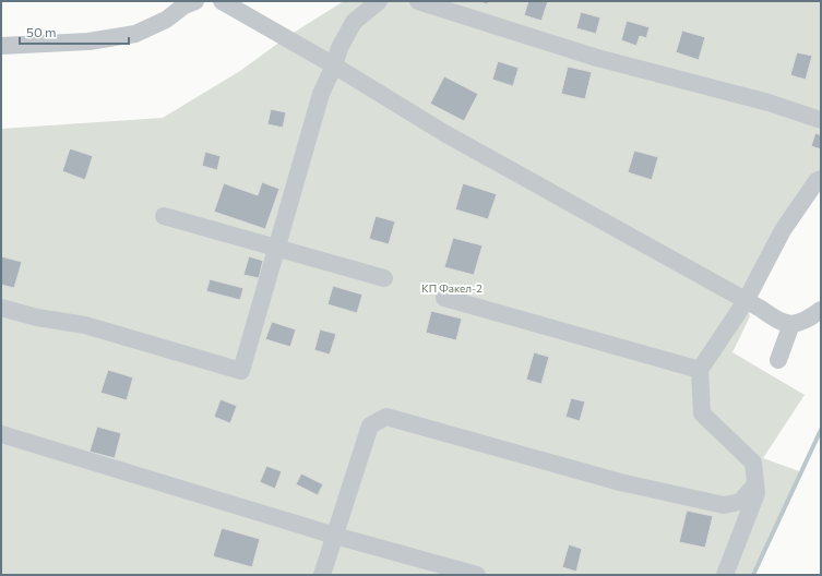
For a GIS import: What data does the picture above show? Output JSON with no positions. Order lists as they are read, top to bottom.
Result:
{
  "parks": ["КП Факел-2"],
  "scale_bar": "50 m"
}
